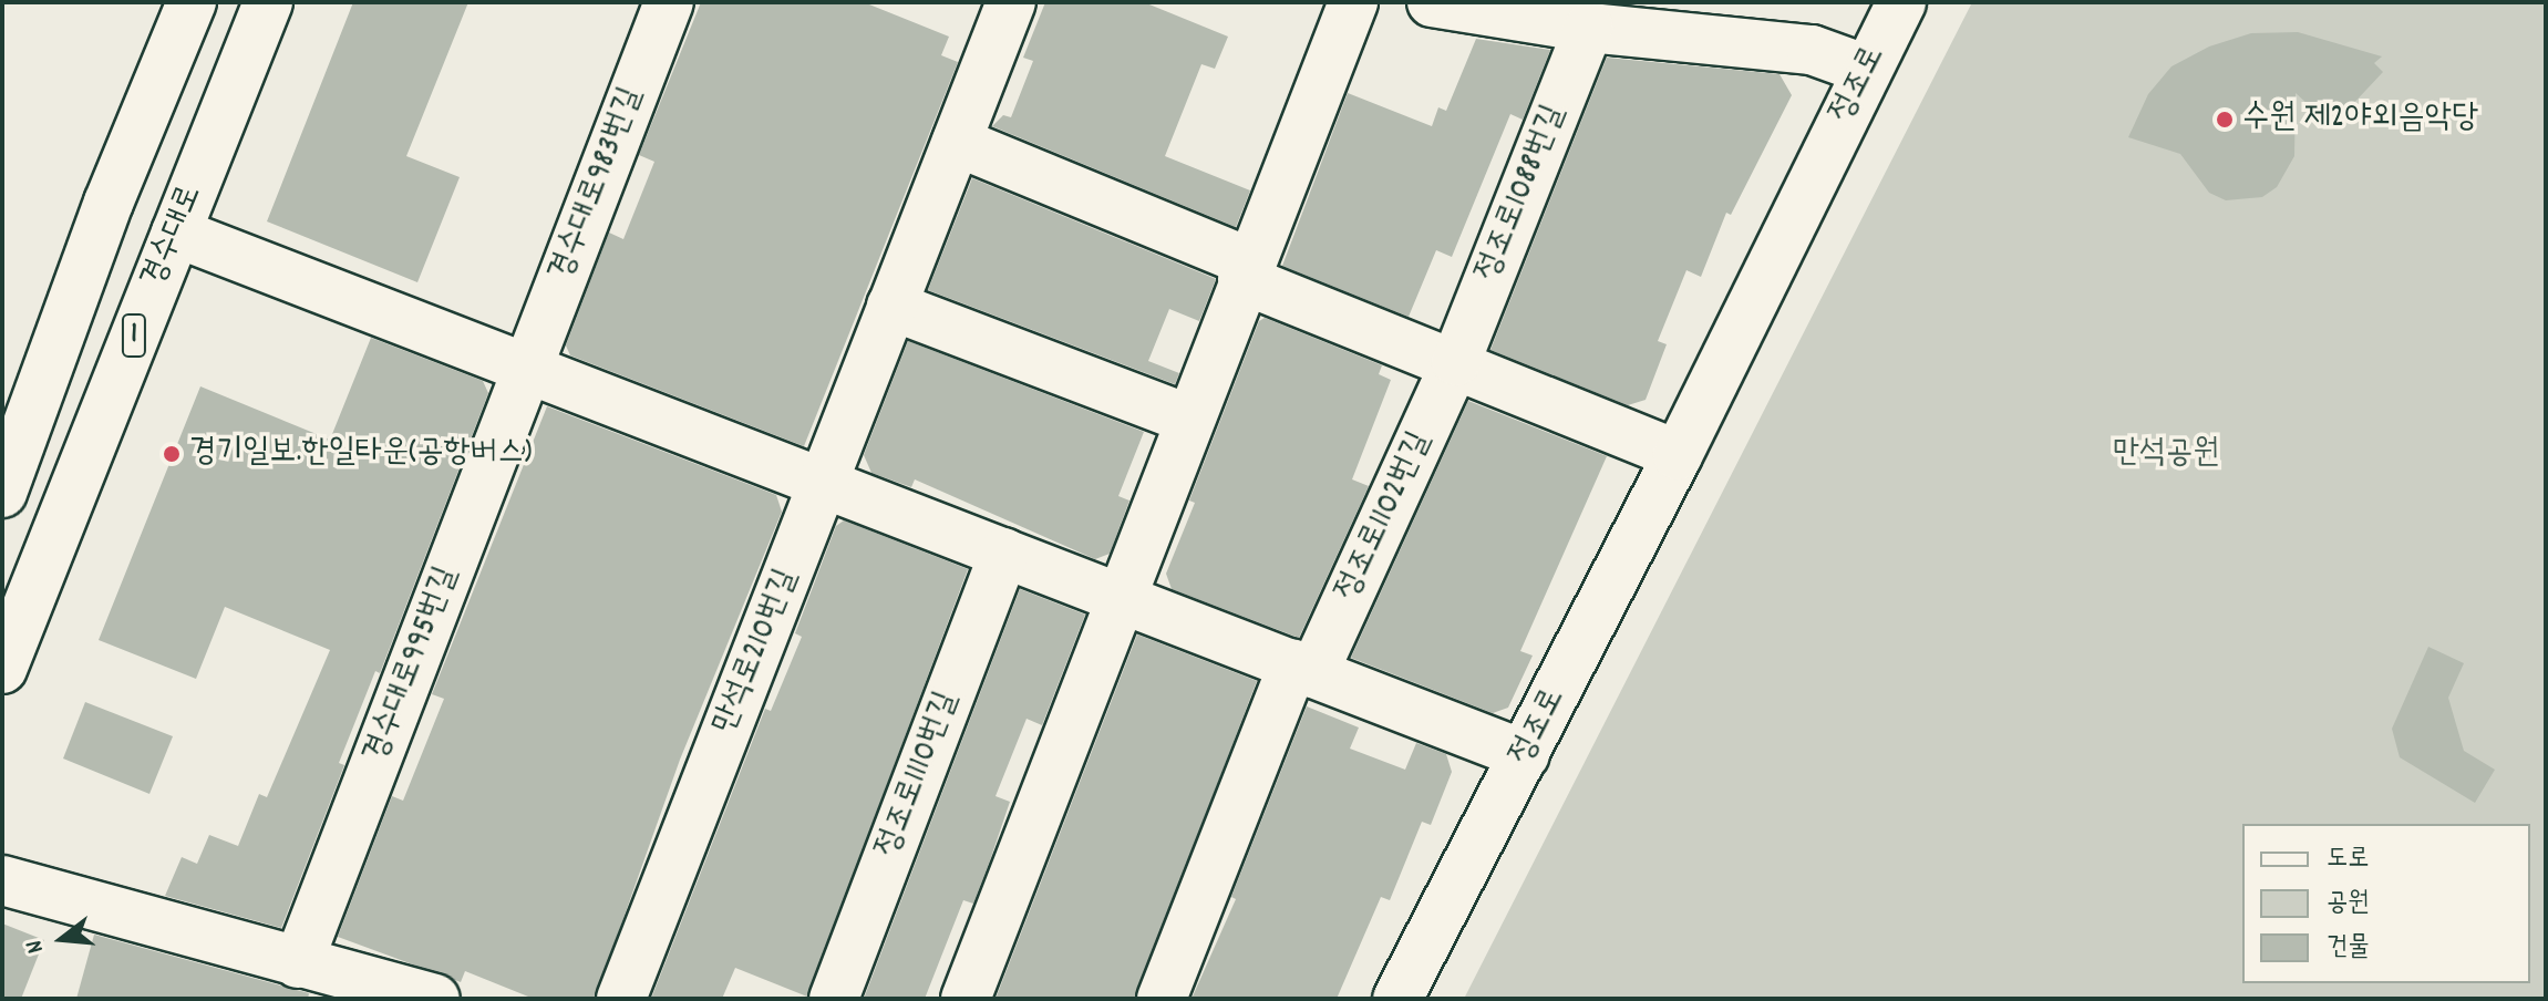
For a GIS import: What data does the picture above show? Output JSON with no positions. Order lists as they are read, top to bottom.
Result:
{
  "streets": {
    "street": [
      "정조로",
      "경수대로983번길",
      "정조로1088번길",
      "경수대로",
      "1",
      "정조로1102번길",
      "만석로210번길",
      "경수대로995번길",
      "정조로1110번길"
    ]
  },
  "crossings": [
    ["경수대로983번길", "경수대로995번길"],
    ["정조로1088번길", "정조로1102번길"]
  ],
  "parks": ["만석공원"],
  "places": ["수원 제2야외음악당", "경기일보.한일타운(공항버스)"],
  "legend": ["도로", "공원", "건물"],
  "north": "left"
}
